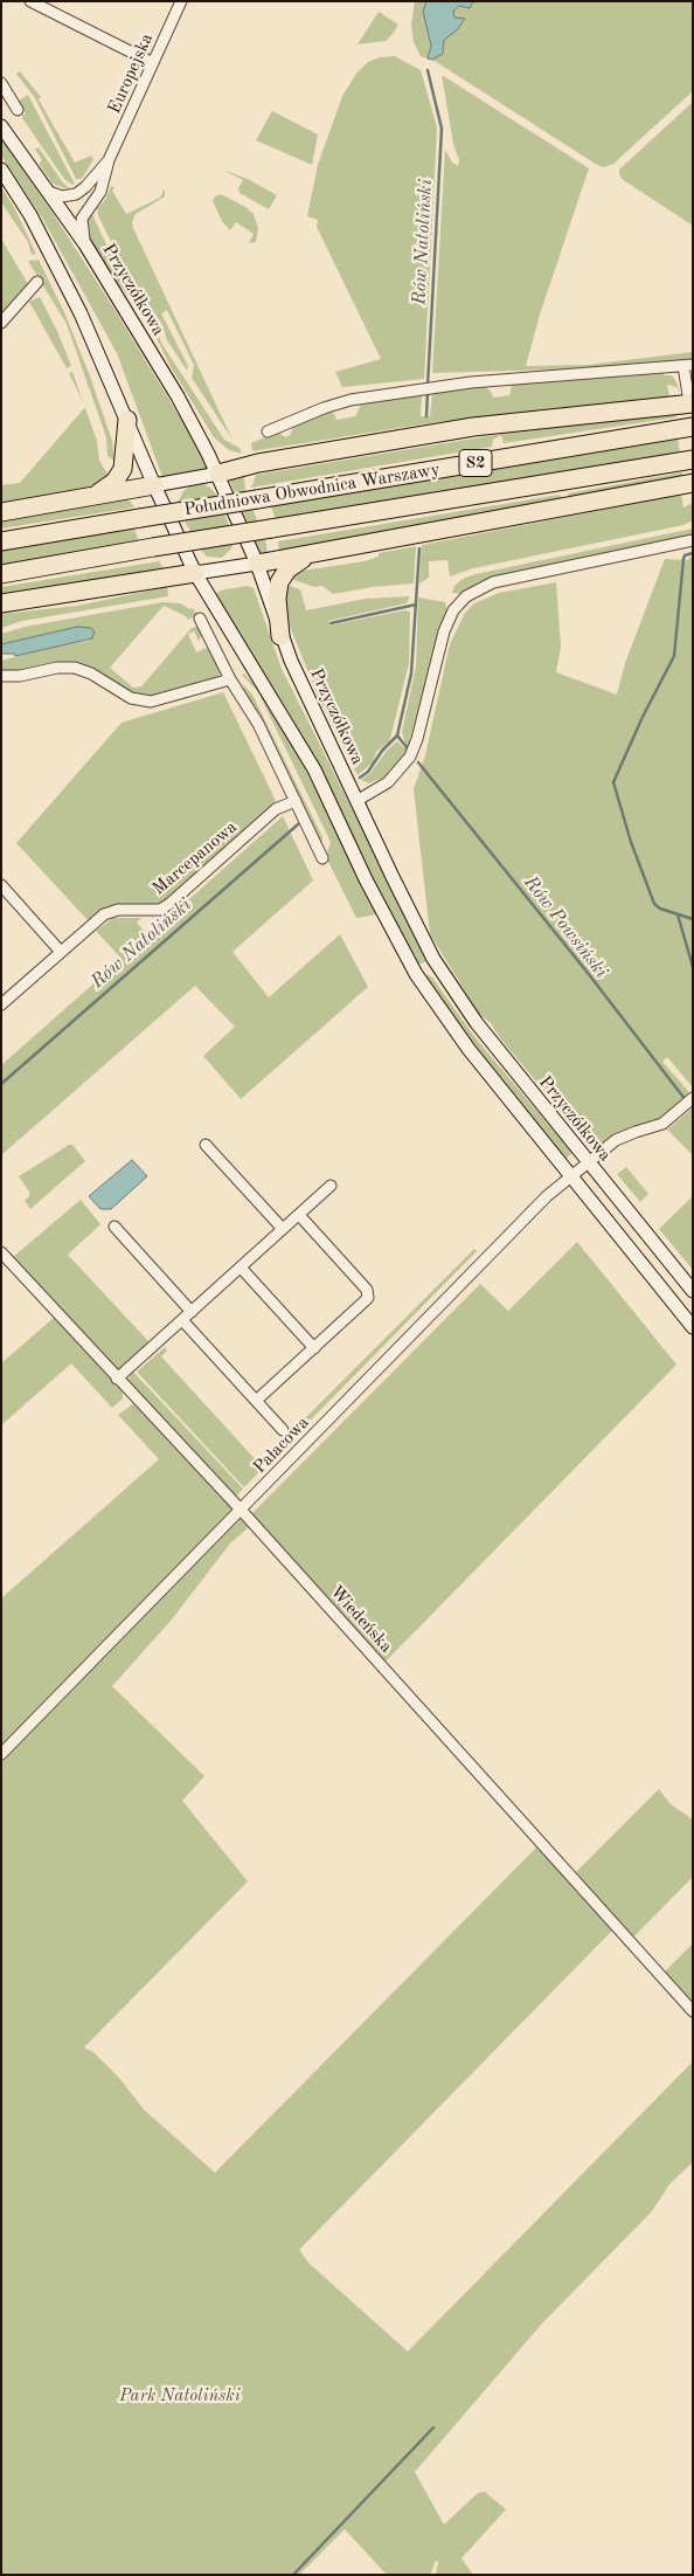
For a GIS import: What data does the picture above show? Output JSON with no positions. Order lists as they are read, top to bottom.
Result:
{
  "streets": {
    "highway": ["S2", "Południowa Obwodnica Warszawy"],
    "main road": ["Przyczółkowa"],
    "street": [
      "Europejska",
      "Marcepanowa",
      "Pałacowa",
      "Wiedeńska"
    ]
  },
  "crossings": [
    ["Europejska", "Przyczółkowa"],
    ["Przyczółkowa", "Pałacowa"],
    ["Pałacowa", "Wiedeńska"]
  ],
  "water": ["Rów Natoliński", "Rów Powsiński"],
  "parks": ["Park Natoliński"]
}
